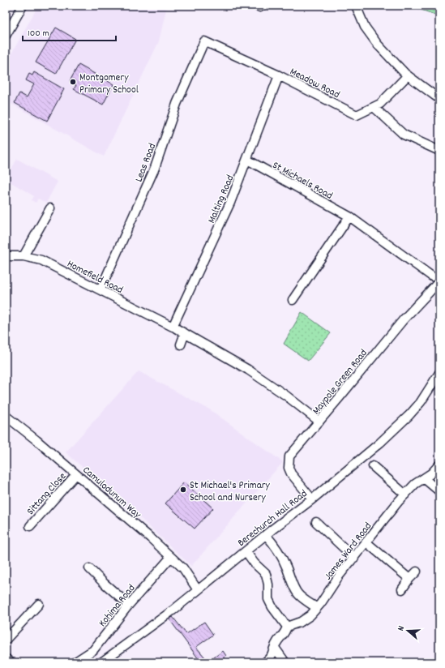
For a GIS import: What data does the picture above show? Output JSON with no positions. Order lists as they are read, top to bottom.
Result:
{
  "streets": {
    "street": [
      "Meadow Road",
      "Leas Road",
      "St Michaels Road",
      "Malting Road",
      "Homefield Road",
      "Maypole Green Road",
      "Camulodunum Way",
      "Sittang Close",
      "Berechurch Hall Road",
      "James Ward Road",
      "Kohima Road"
    ]
  },
  "crossings": [
    ["Meadow Road", "Leas Road"],
    ["Meadow Road", "Malting Road"],
    ["Leas Road", "Homefield Road"],
    ["St Michaels Road", "Malting Road"],
    ["Malting Road", "Homefield Road"],
    ["Homefield Road", "Maypole Green Road"],
    ["Maypole Green Road", "Berechurch Hall Road"],
    ["Camulodunum Way", "Sittang Close"],
    ["Camulodunum Way", "Berechurch Hall Road"],
    ["Camulodunum Way", "Kohima Road"]
  ],
  "places": ["Montgomery Primary School", "St Michael's Primary School and Nursery"],
  "scale_bar": "100 m",
  "north": "left"
}
